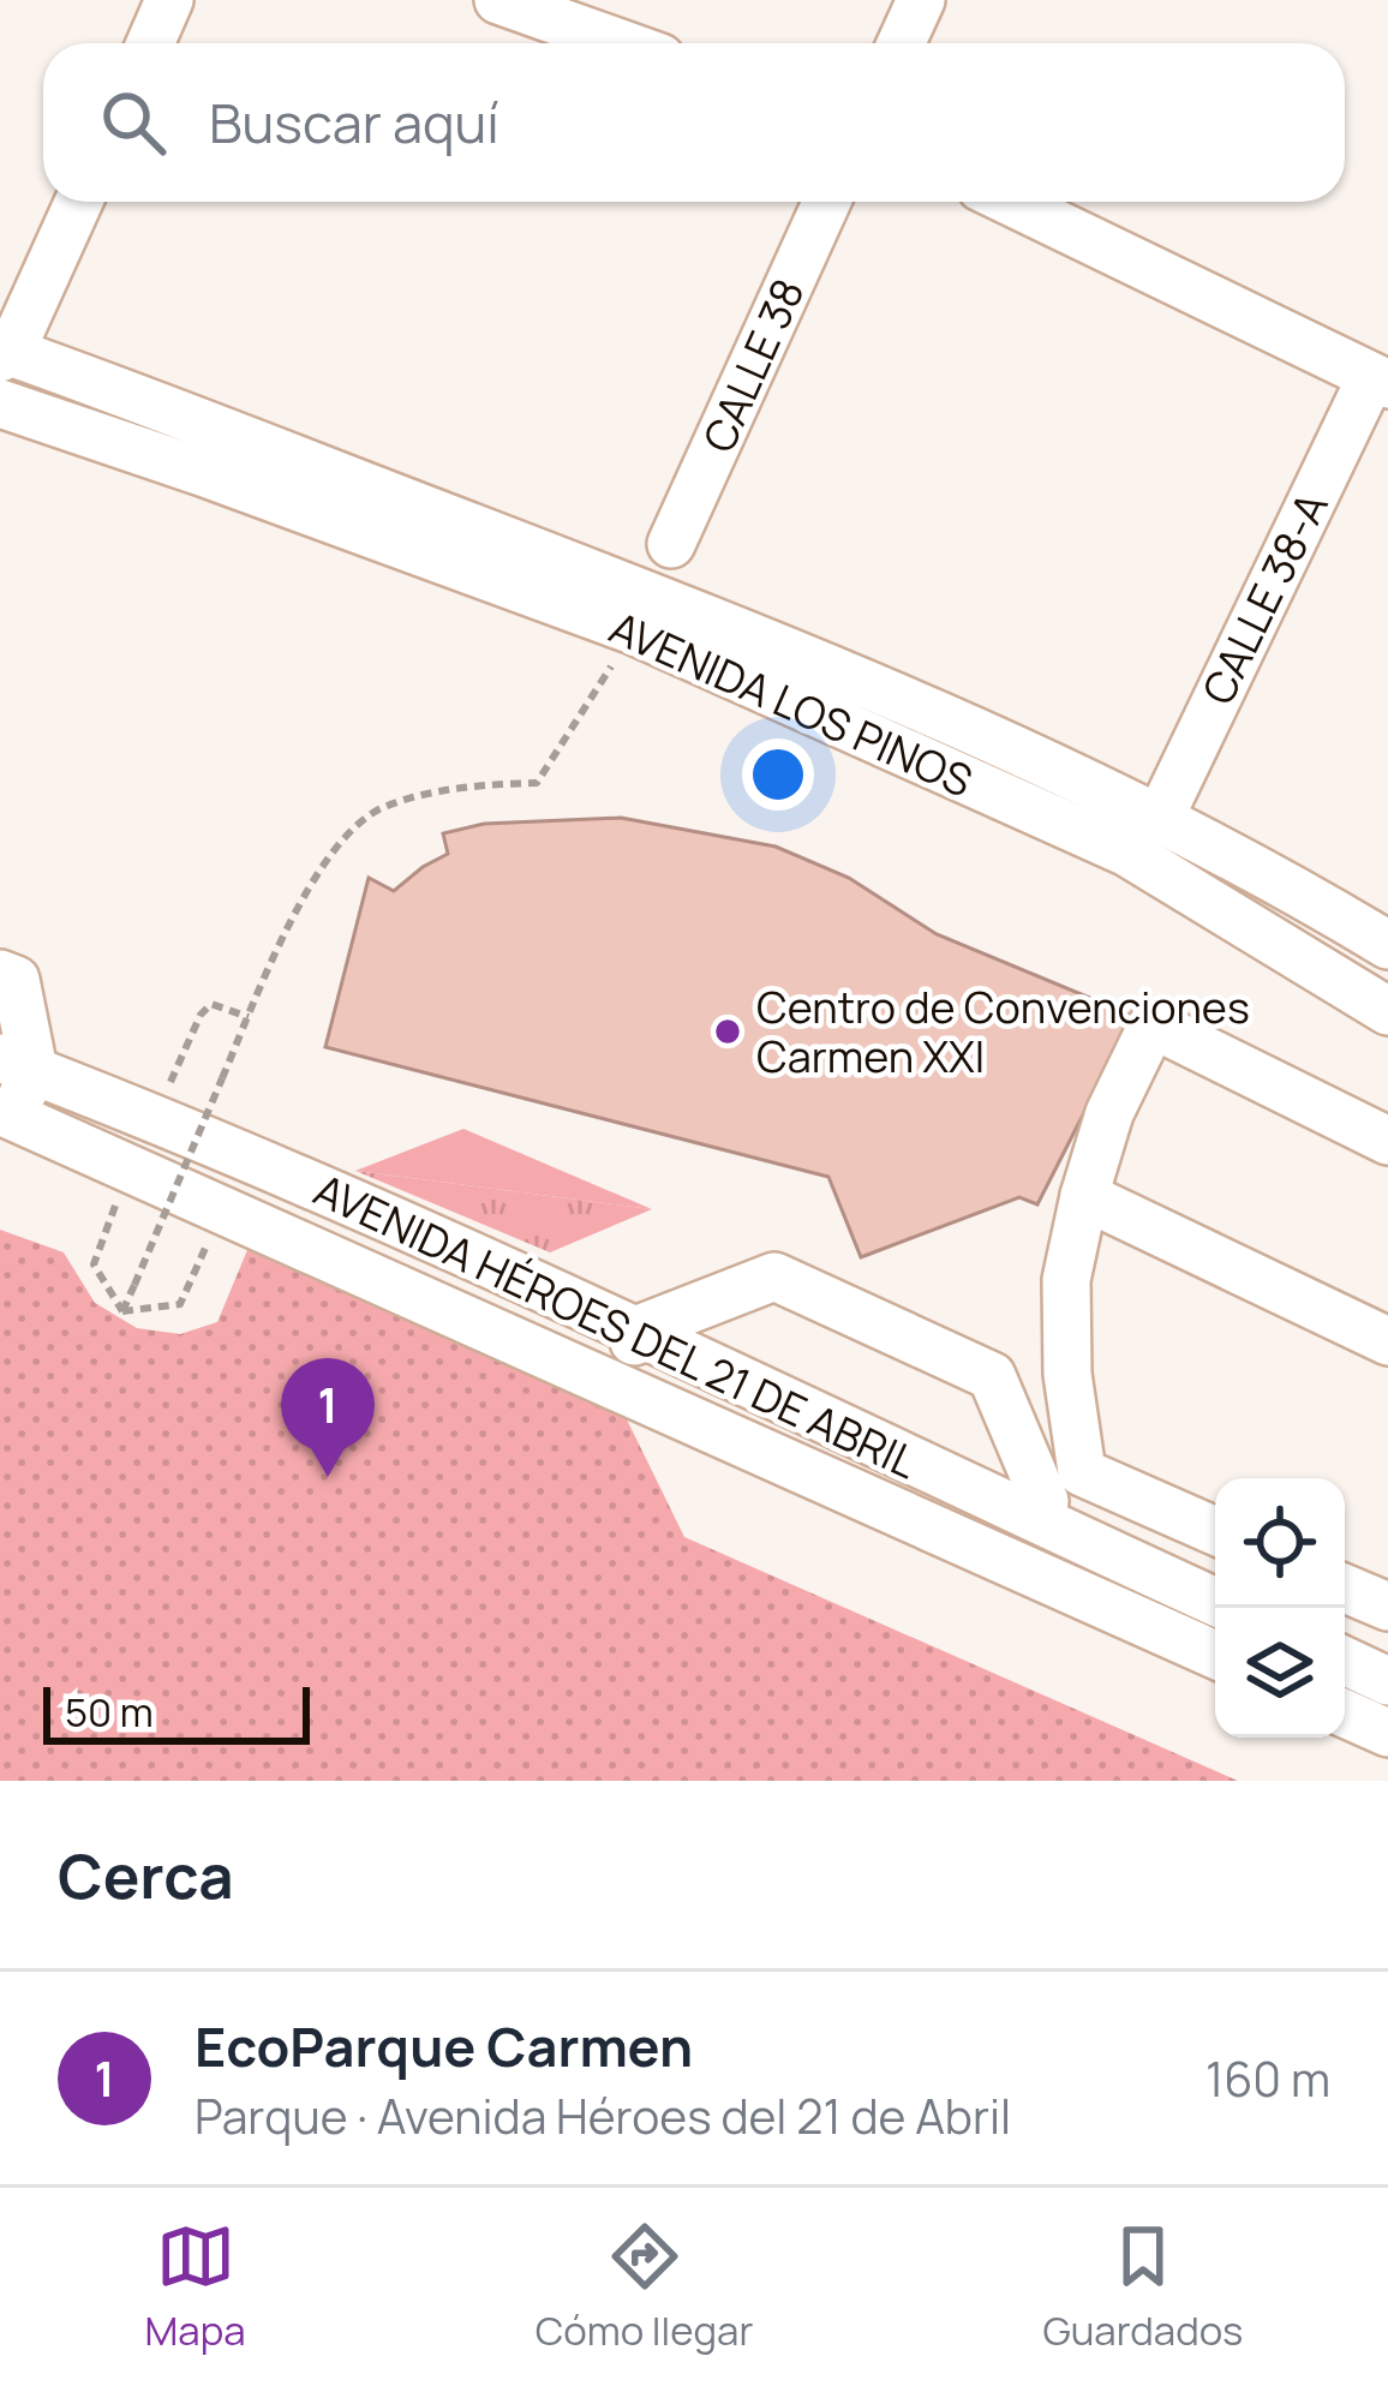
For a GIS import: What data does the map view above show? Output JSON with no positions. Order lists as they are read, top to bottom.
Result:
{
  "streets": {
    "street": [
      "CALLE 38",
      "CALLE 38-A",
      "AVENIDA LOS PINOS",
      "AVENIDA HÉROES DEL 21 DE ABRIL"
    ]
  },
  "crossings": [
    ["CALLE 38-A", "AVENIDA LOS PINOS"]
  ],
  "places": ["Centro de Convenciones Carmen XXI"],
  "scale_bar": "50 m",
  "page": {
    "search": "Buscar aquí",
    "pins": "1",
    "scale": "50 m",
    "heading": "Cerca",
    "list": [
      {
        "mark": "1",
        "name": "EcoParque Carmen",
        "note": "Parque · Avenida Héroes del 21 de Abril",
        "value": "160 m"
      }
    ],
    "nav": ["Mapa", "Cómo llegar", "Guardados"]
  }
}
